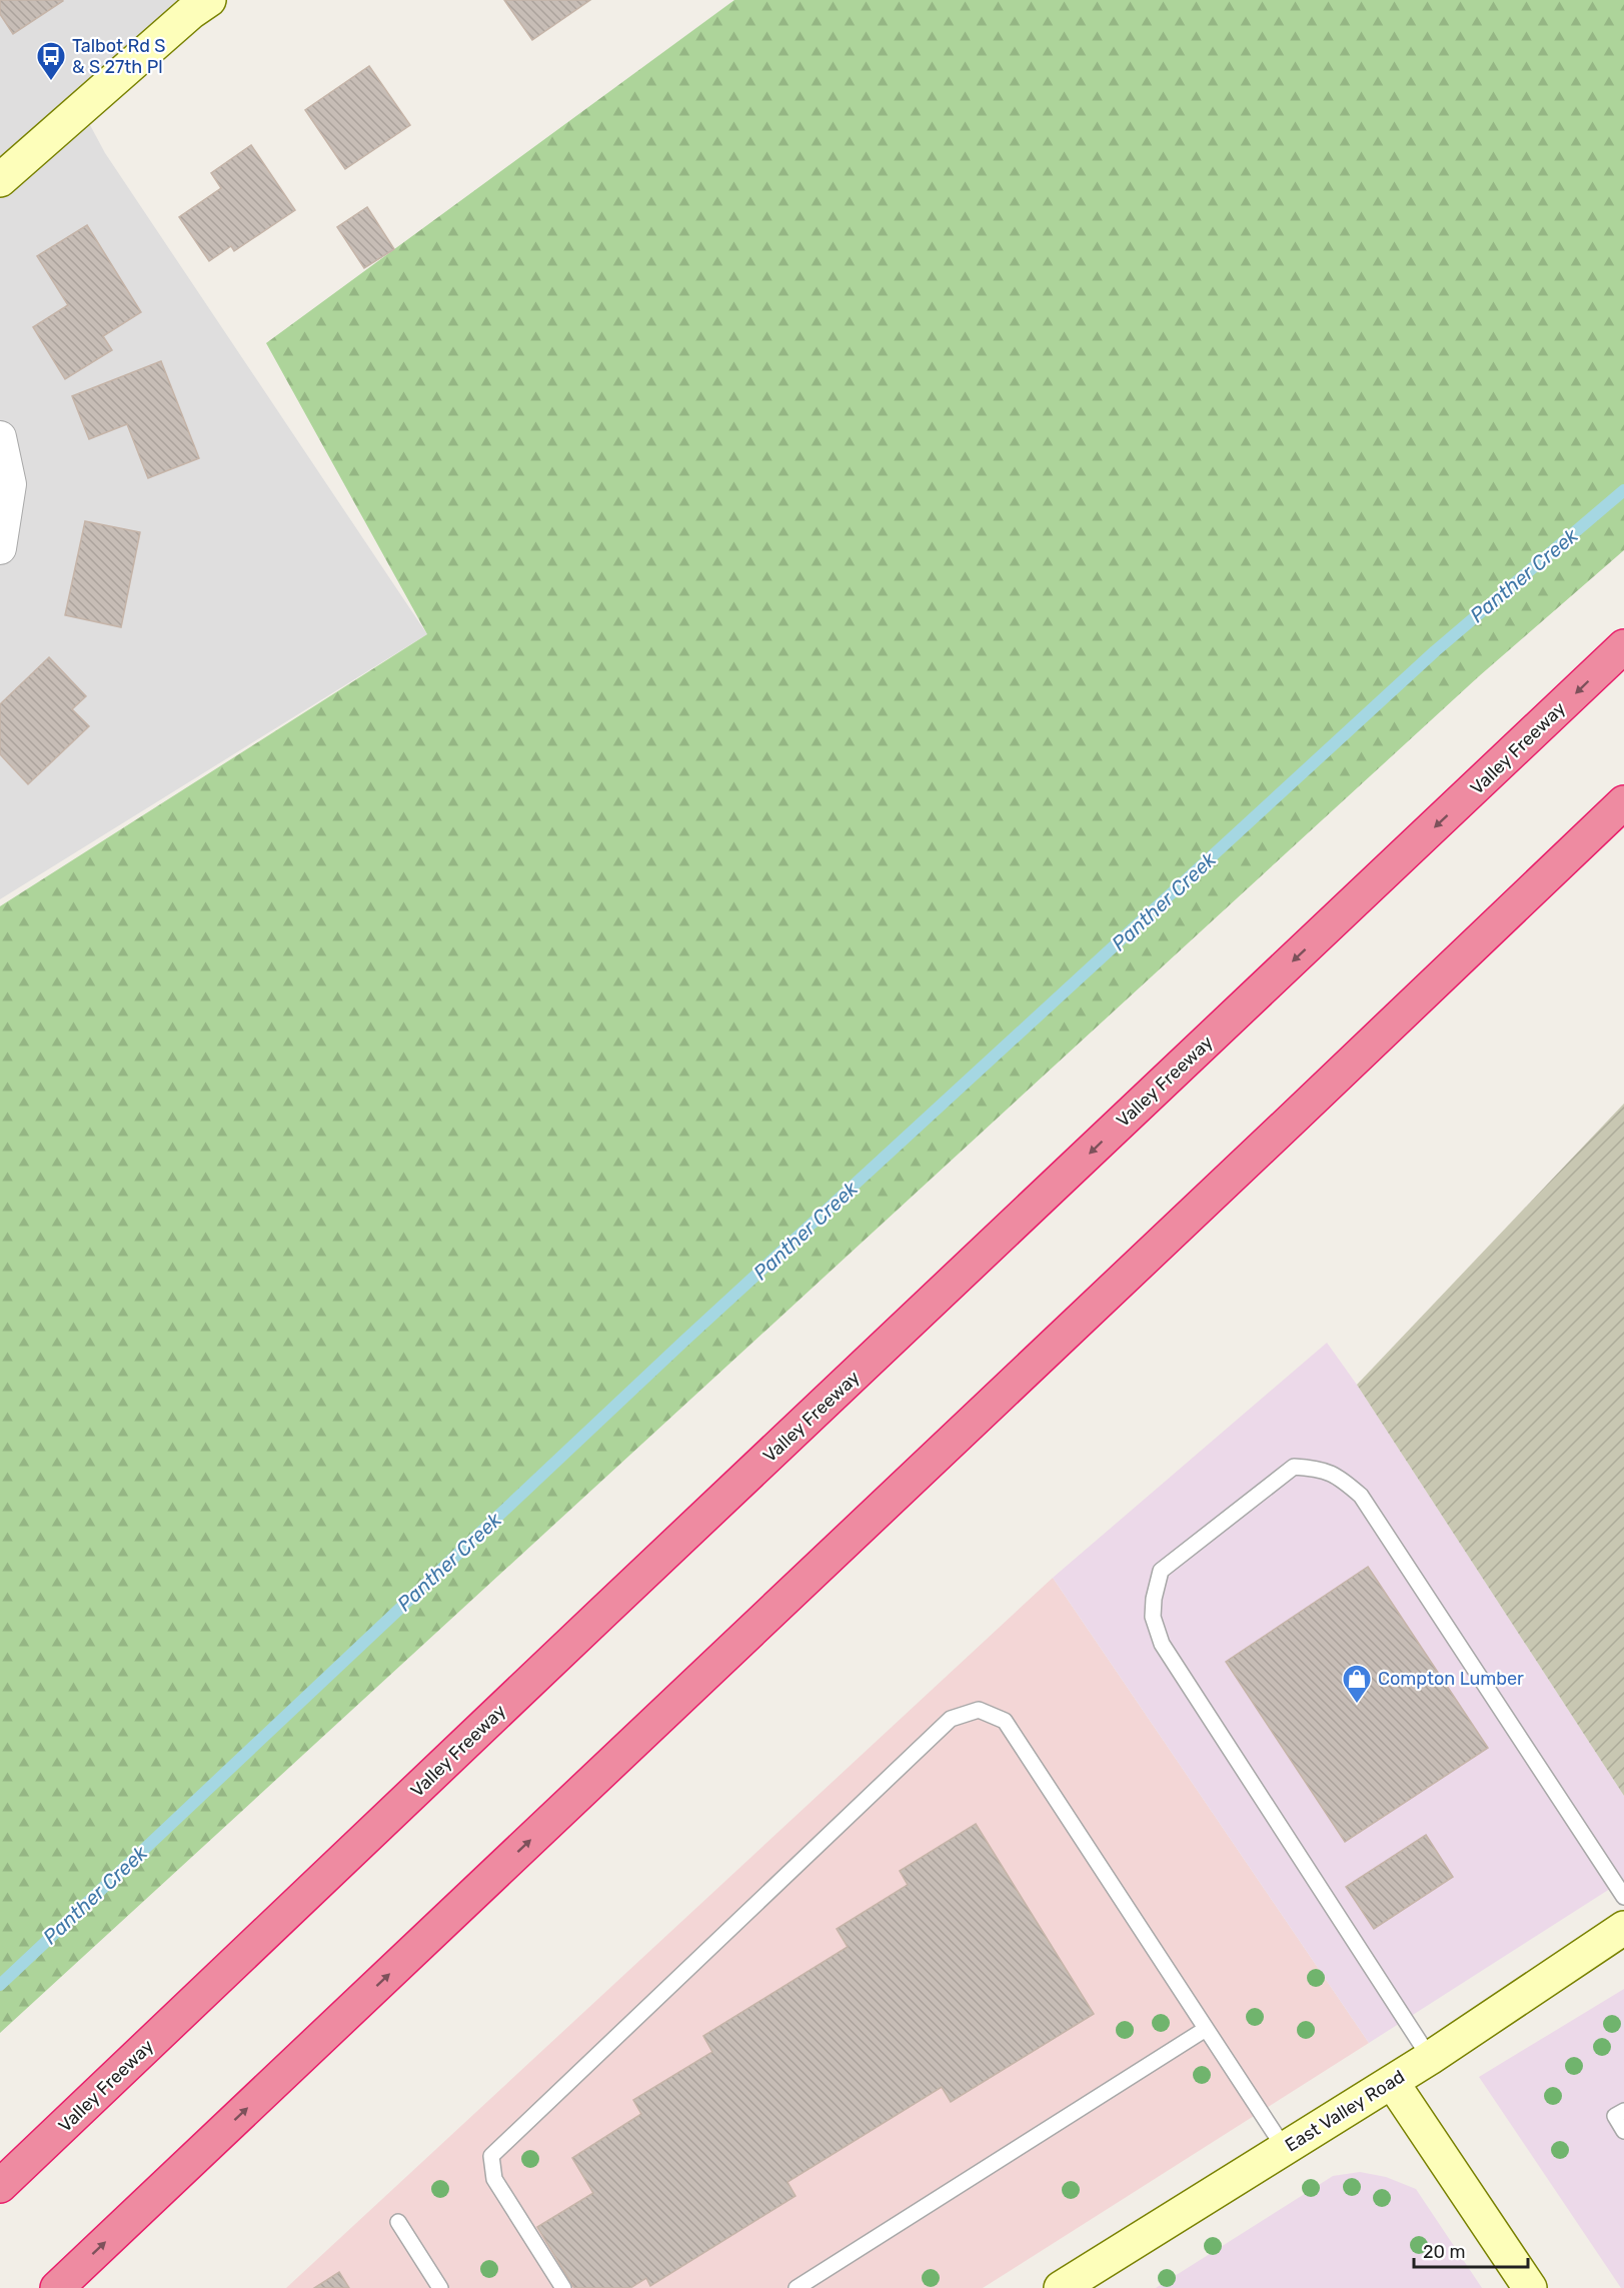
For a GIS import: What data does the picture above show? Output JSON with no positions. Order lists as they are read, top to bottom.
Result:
{
  "streets": {
    "highway": ["Valley Freeway"],
    "street": ["East Valley Road"]
  },
  "water": ["Panther Creek"],
  "places": {
    "bus stop": ["Talbot Rd S & S 27th Pl"],
    "shop": ["Compton Lumber"]
  },
  "scale_bar": "20 m"
}
